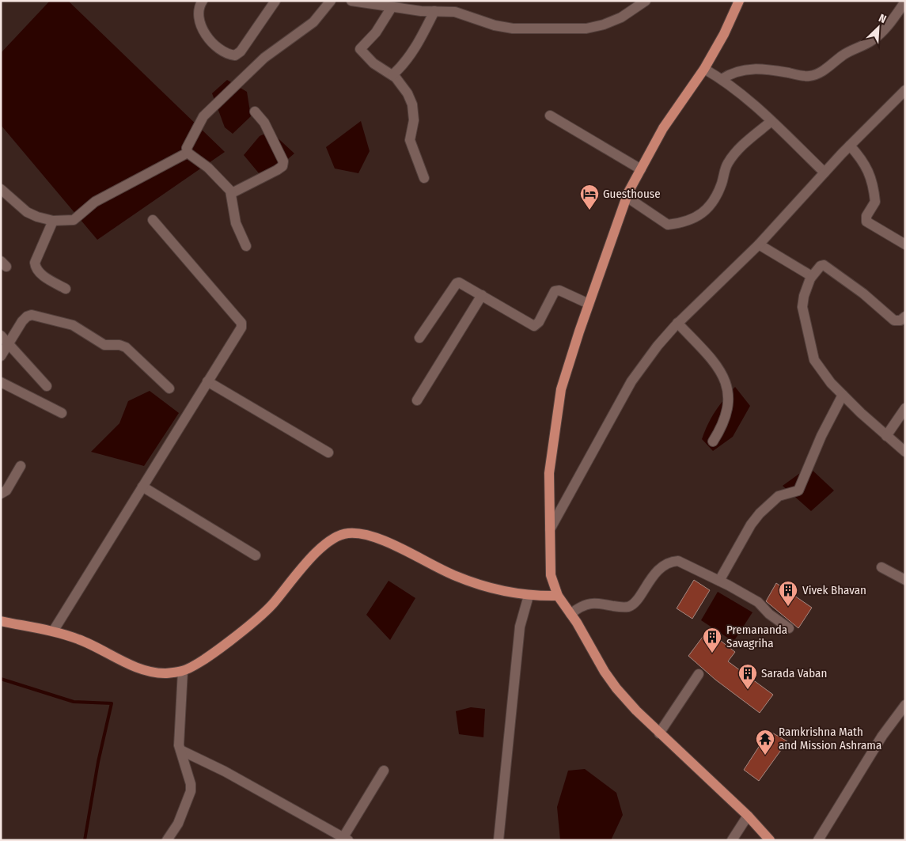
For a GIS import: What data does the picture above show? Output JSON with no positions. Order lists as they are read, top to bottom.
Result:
{
  "places": {
    "hotel": ["Guesthouse"],
    "building": ["Vivek Bhavan", "Premananda Savagriha", "Sarada Vaban"],
    "temple": ["Ramkrishna Math and Mission Ashrama"]
  },
  "north": "top right"
}
